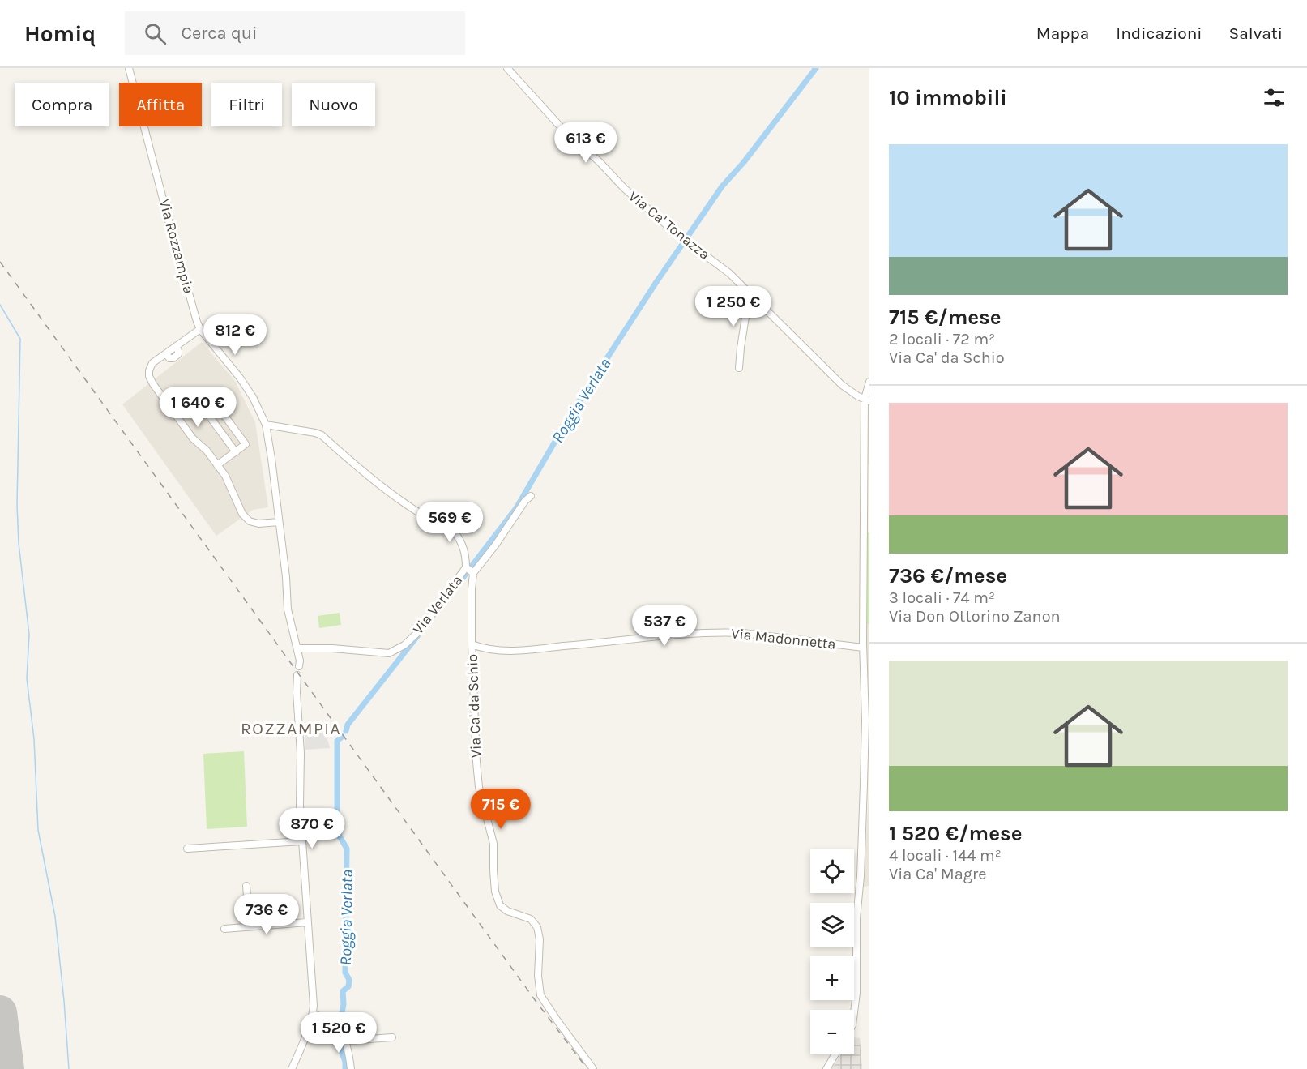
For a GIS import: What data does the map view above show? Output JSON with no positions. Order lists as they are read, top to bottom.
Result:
{
  "streets": {
    "street": [
      "Via Ca' Tonazza",
      "Via Rozzampia",
      "Via Verlata",
      "Via Madonnetta",
      "Via Ca' da Schio"
    ]
  },
  "crossings": [
    ["Via Rozzampia", "Via Verlata"],
    ["Via Verlata", "Via Ca' da Schio"],
    ["Via Madonnetta", "Via Ca' da Schio"]
  ],
  "districts": ["ROZZAMPIA"],
  "water": ["Roggia Verlata"],
  "page": {
    "header": "Homiq",
    "search": "Cerca qui",
    "nav": ["Mappa", "Indicazioni", "Salvati"],
    "heading": "10 immobili",
    "chip": [
      "Compra",
      "Affitta",
      "Filtri",
      "Nuovo"
    ],
    "price": [
      "613 €",
      "1 250 €",
      "812 €",
      "1 640 €",
      "569 €",
      "537 €",
      "715 €",
      "870 €",
      "736 €",
      "1 520 €"
    ],
    "list": [
      {
        "name": "715 €/mese",
        "note": "2 locali · 72 m² · Via Ca' da Schio"
      },
      {
        "name": "736 €/mese",
        "note": "3 locali · 74 m² · Via Don Ottorino Zanon"
      },
      {
        "name": "1 520 €/mese",
        "note": "4 locali · 144 m² · Via Ca' Magre"
      }
    ],
    "map_buttons": ["+", "−"]
  }
}
